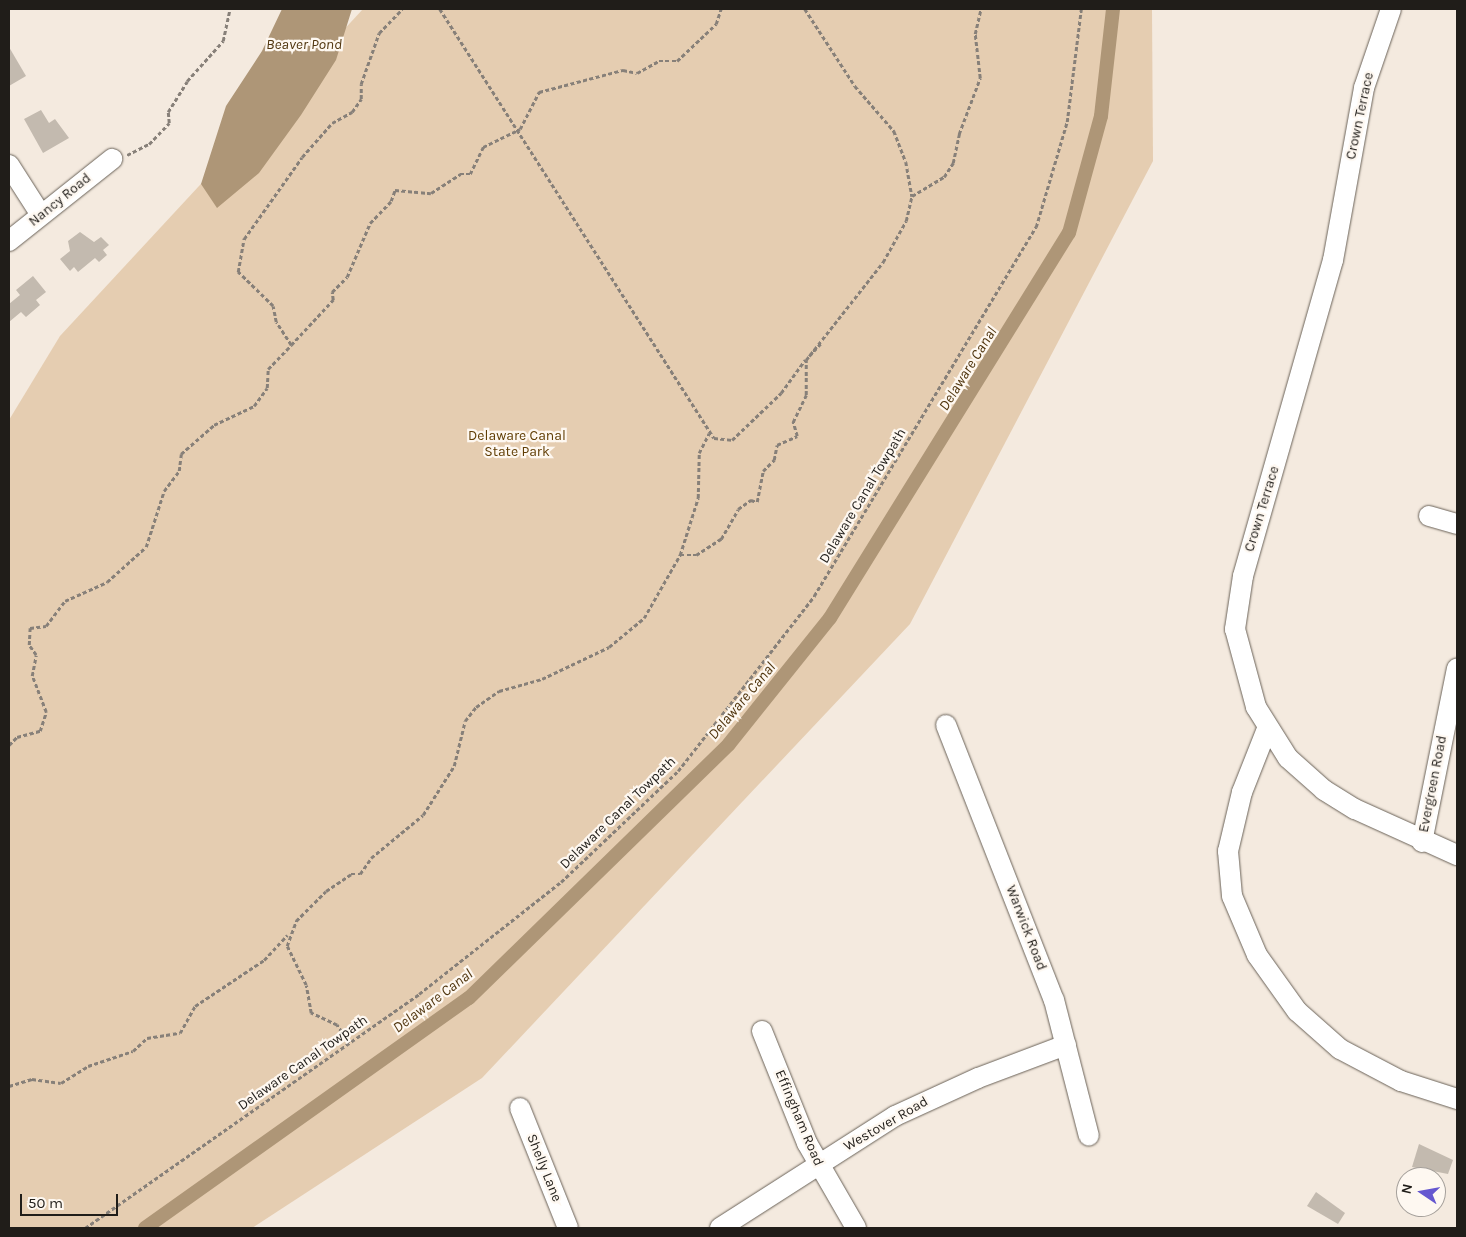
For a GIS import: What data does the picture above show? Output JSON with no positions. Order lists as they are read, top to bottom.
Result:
{
  "streets": {
    "street": [
      "Crown Terrace",
      "Nancy Road",
      "Evergreen Road",
      "Warwick Road",
      "Effingham Road",
      "Westover Road",
      "Shelly Lane"
    ],
    "path": ["Delaware Canal Towpath"]
  },
  "crossings": [
    ["Crown Terrace", "Evergreen Road"],
    ["Warwick Road", "Westover Road"],
    ["Effingham Road", "Westover Road"]
  ],
  "water": ["Beaver Pond", "Delaware Canal"],
  "parks": ["Delaware Canal State Park"],
  "scale_bar": "50 m",
  "north": "left"
}
